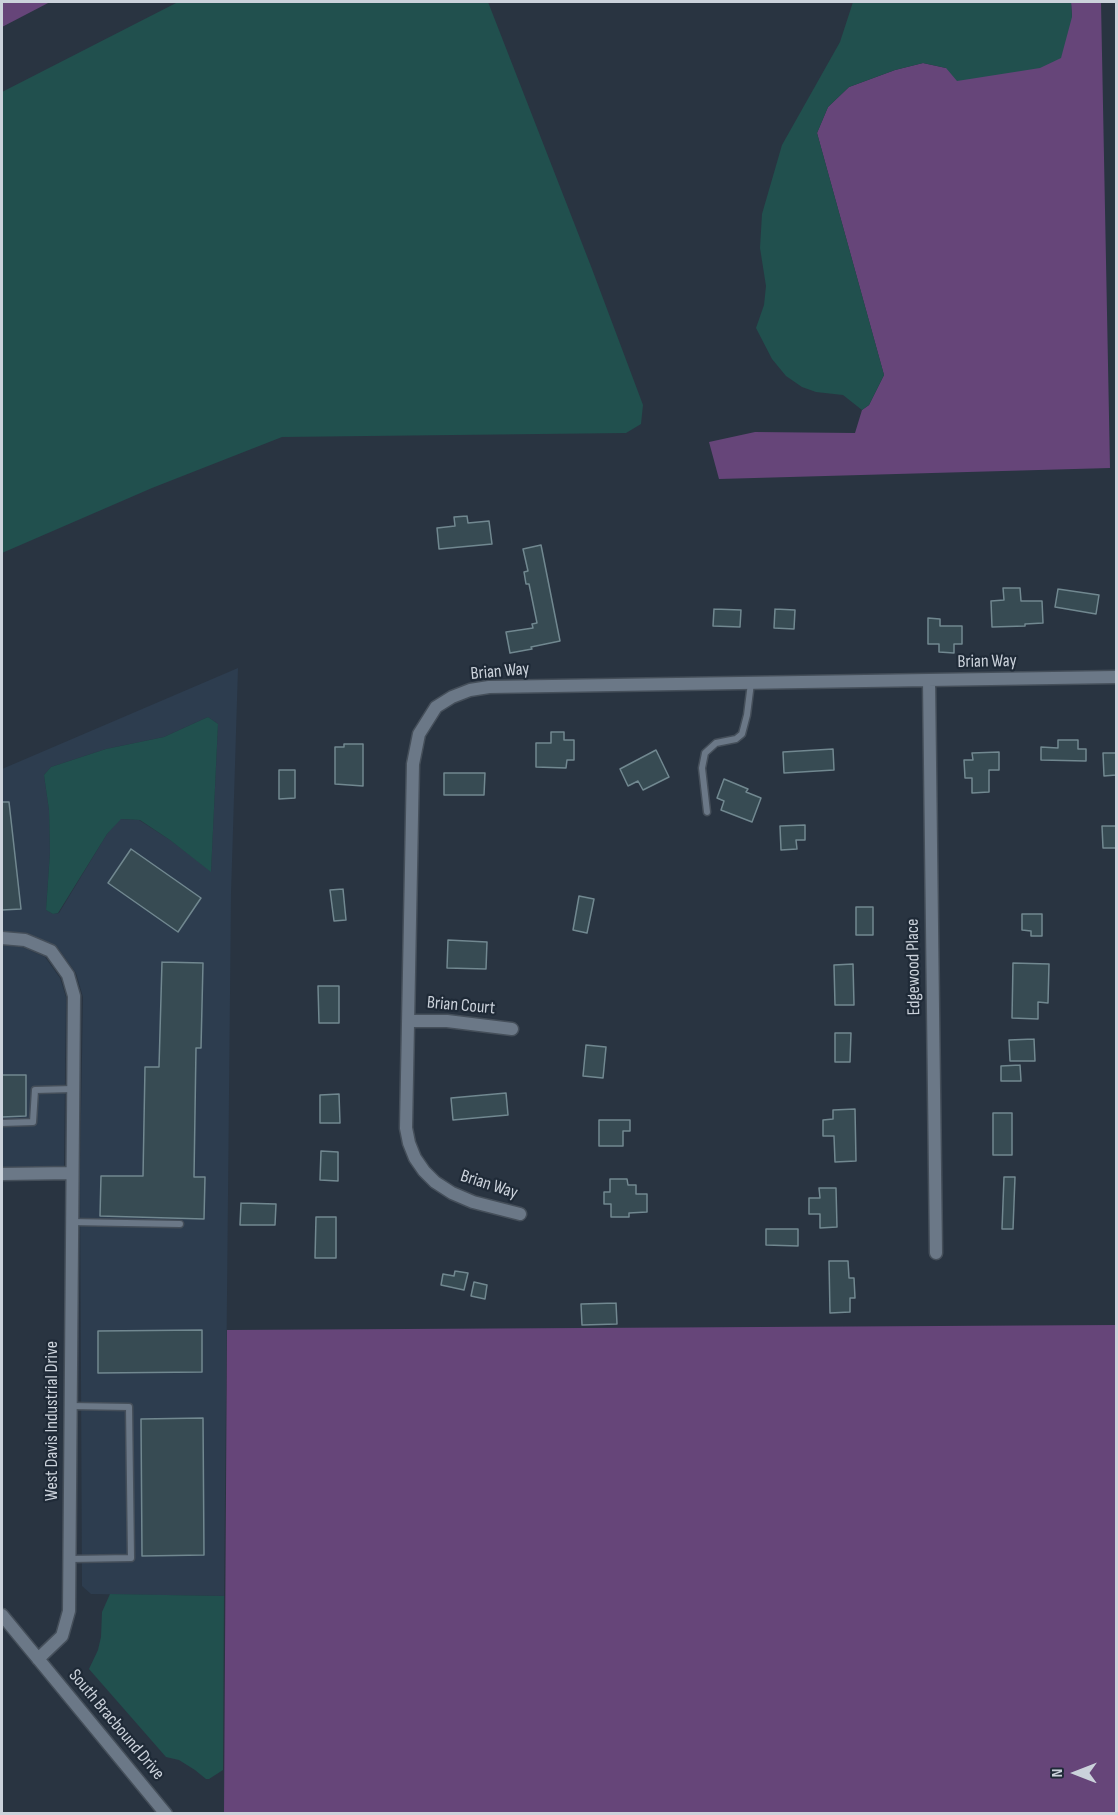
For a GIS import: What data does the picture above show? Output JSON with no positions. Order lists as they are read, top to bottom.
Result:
{
  "streets": {
    "street": [
      "Brian Way",
      "Edgewood Place",
      "Brian Court",
      "West Davis Industrial Drive",
      "South Bracbound Drive"
    ]
  },
  "crossings": [
    ["Brian Way", "Edgewood Place"],
    ["Brian Way", "Brian Court"],
    ["West Davis Industrial Drive", "South Bracbound Drive"]
  ],
  "north": "left"
}
